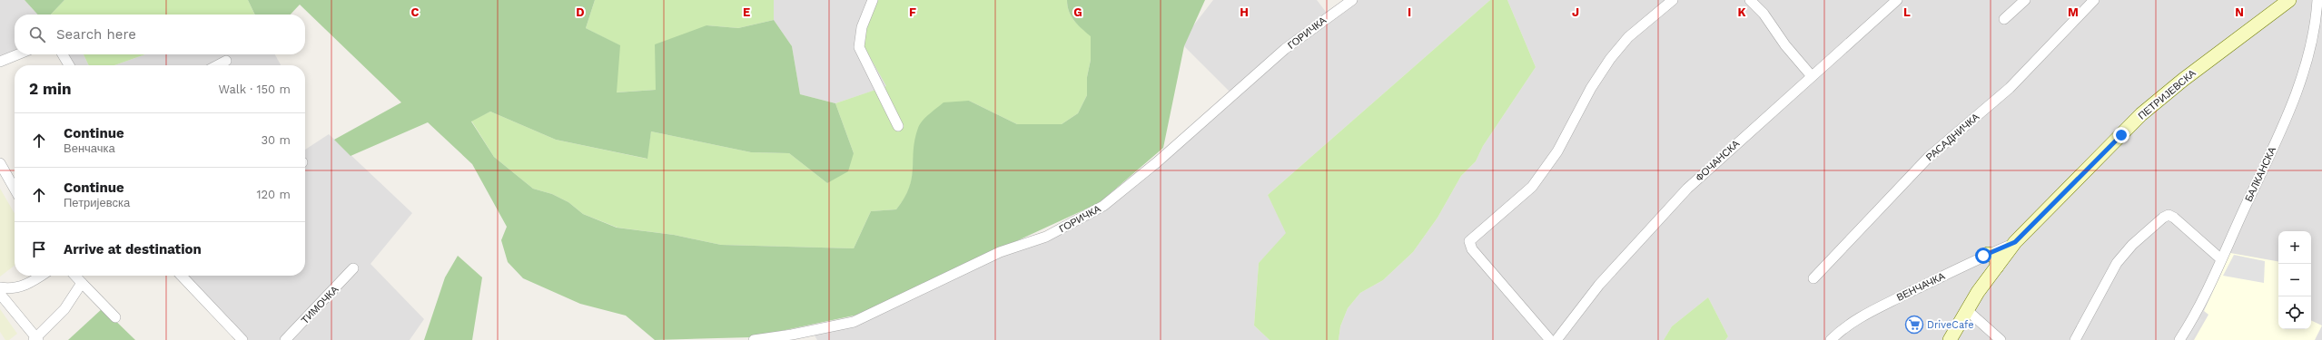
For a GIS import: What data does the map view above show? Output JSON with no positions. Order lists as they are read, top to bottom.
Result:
{
  "streets": {
    "main road": ["ПЕТРИЈЕВСКА"],
    "street": [
      "ГОРИЧКА",
      "РАСАДНИЧКА",
      "ФОЧАНСКА",
      "БАЛКАНСКА",
      "ВЕНЧАЧКА",
      "ТИМОЧКА"
    ]
  },
  "crossings": [
    ["ПЕТРИЈЕВСКА", "ВЕНЧАЧКА"]
  ],
  "places": {
    "supermarket": ["DriveCafe"]
  },
  "page": {
    "search": "Search here",
    "heading": ["2 min", "Walk · 150 m"],
    "list": [
      ["Continue", "Венчачка", "30 m"],
      ["Continue", "Петријевска", "120 m"],
      "Arrive at destination"
    ],
    "map_buttons": ["+", "−"]
  },
  "grid": {
    "columns": [
      "C",
      "D",
      "E",
      "F",
      "G",
      "H",
      "I",
      "J",
      "K",
      "L",
      "M",
      "N"
    ]
  }
}
